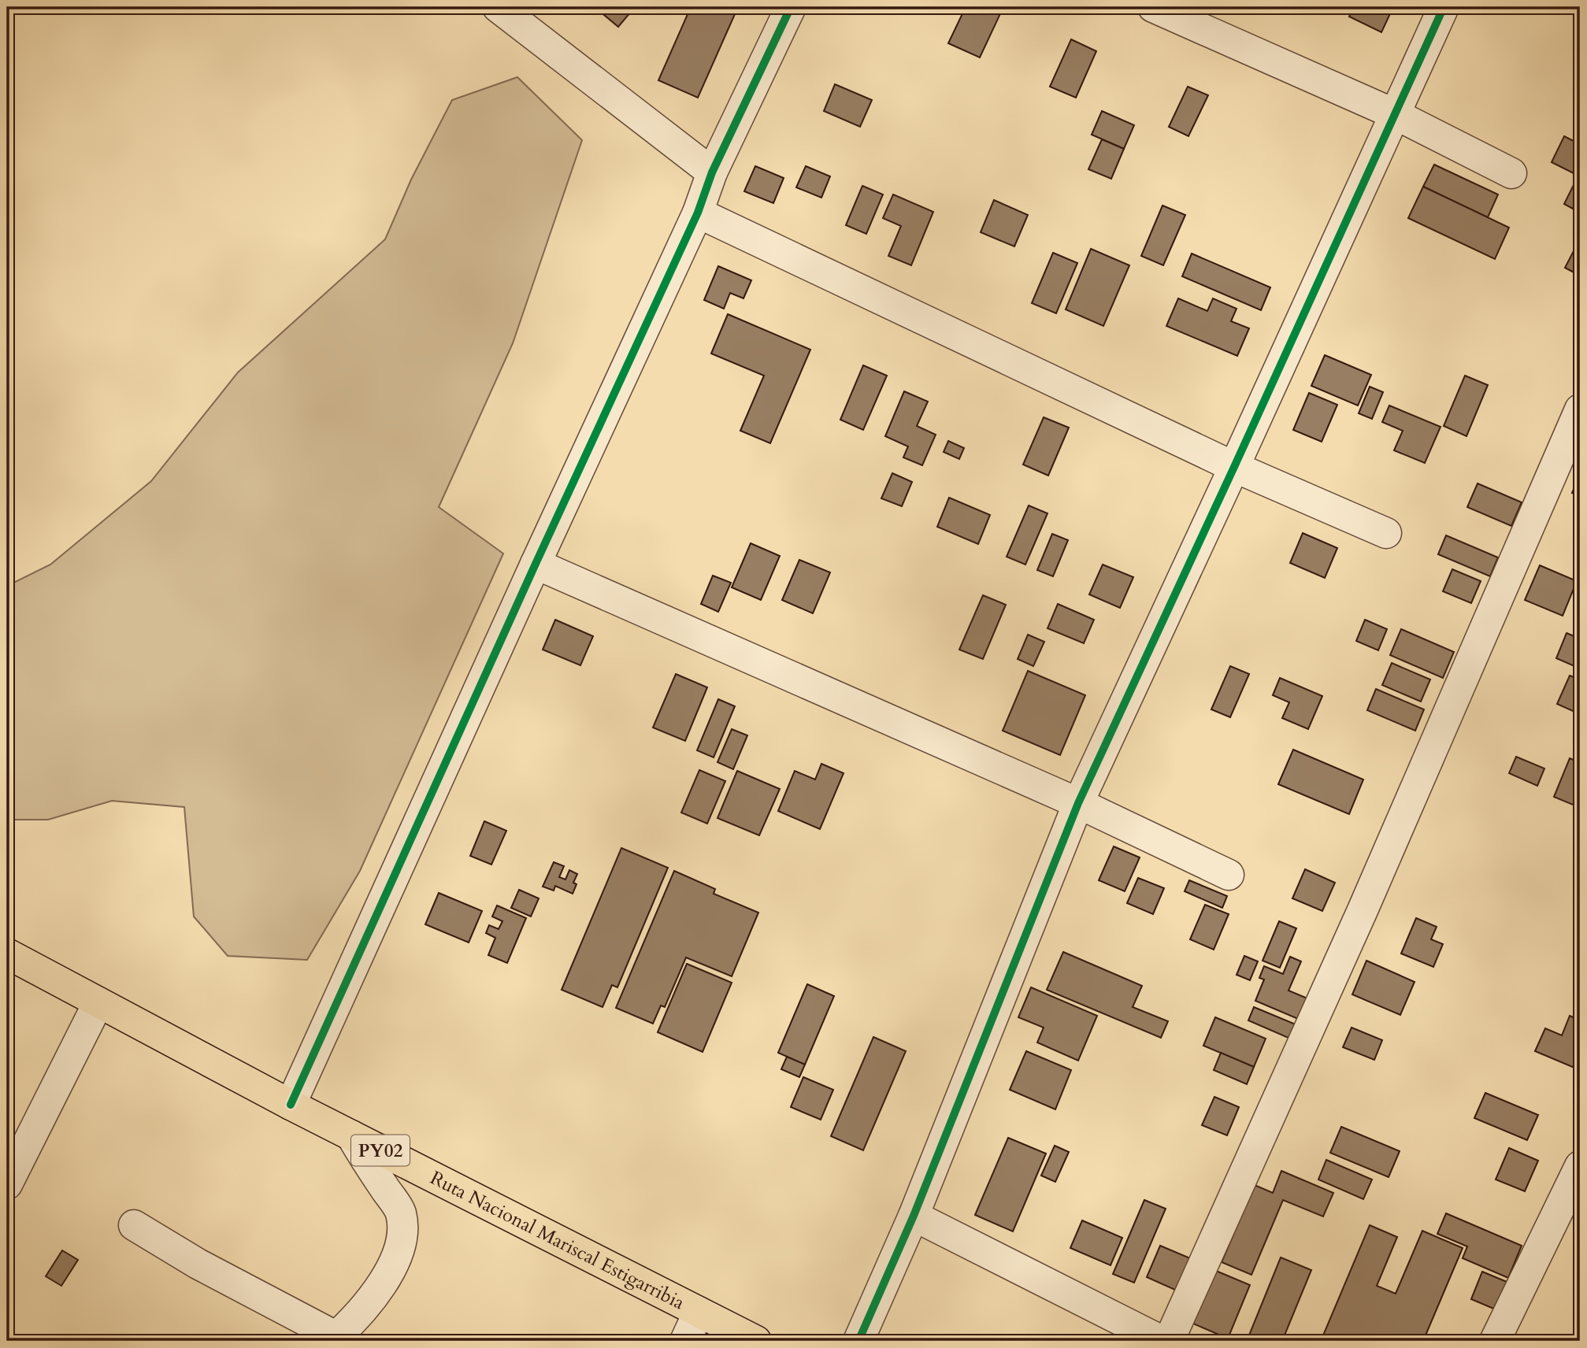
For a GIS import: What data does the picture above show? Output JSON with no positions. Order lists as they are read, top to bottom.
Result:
{
  "streets": {
    "main road": ["PY02", "Ruta Nacional Mariscal Estigarribia"]
  }
}
